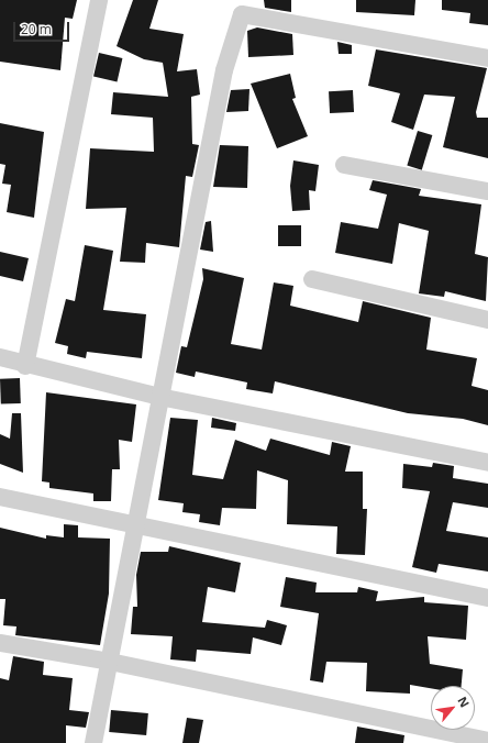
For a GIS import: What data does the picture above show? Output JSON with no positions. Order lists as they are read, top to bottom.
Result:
{
  "scale_bar": "20 m",
  "north": "top right"
}
